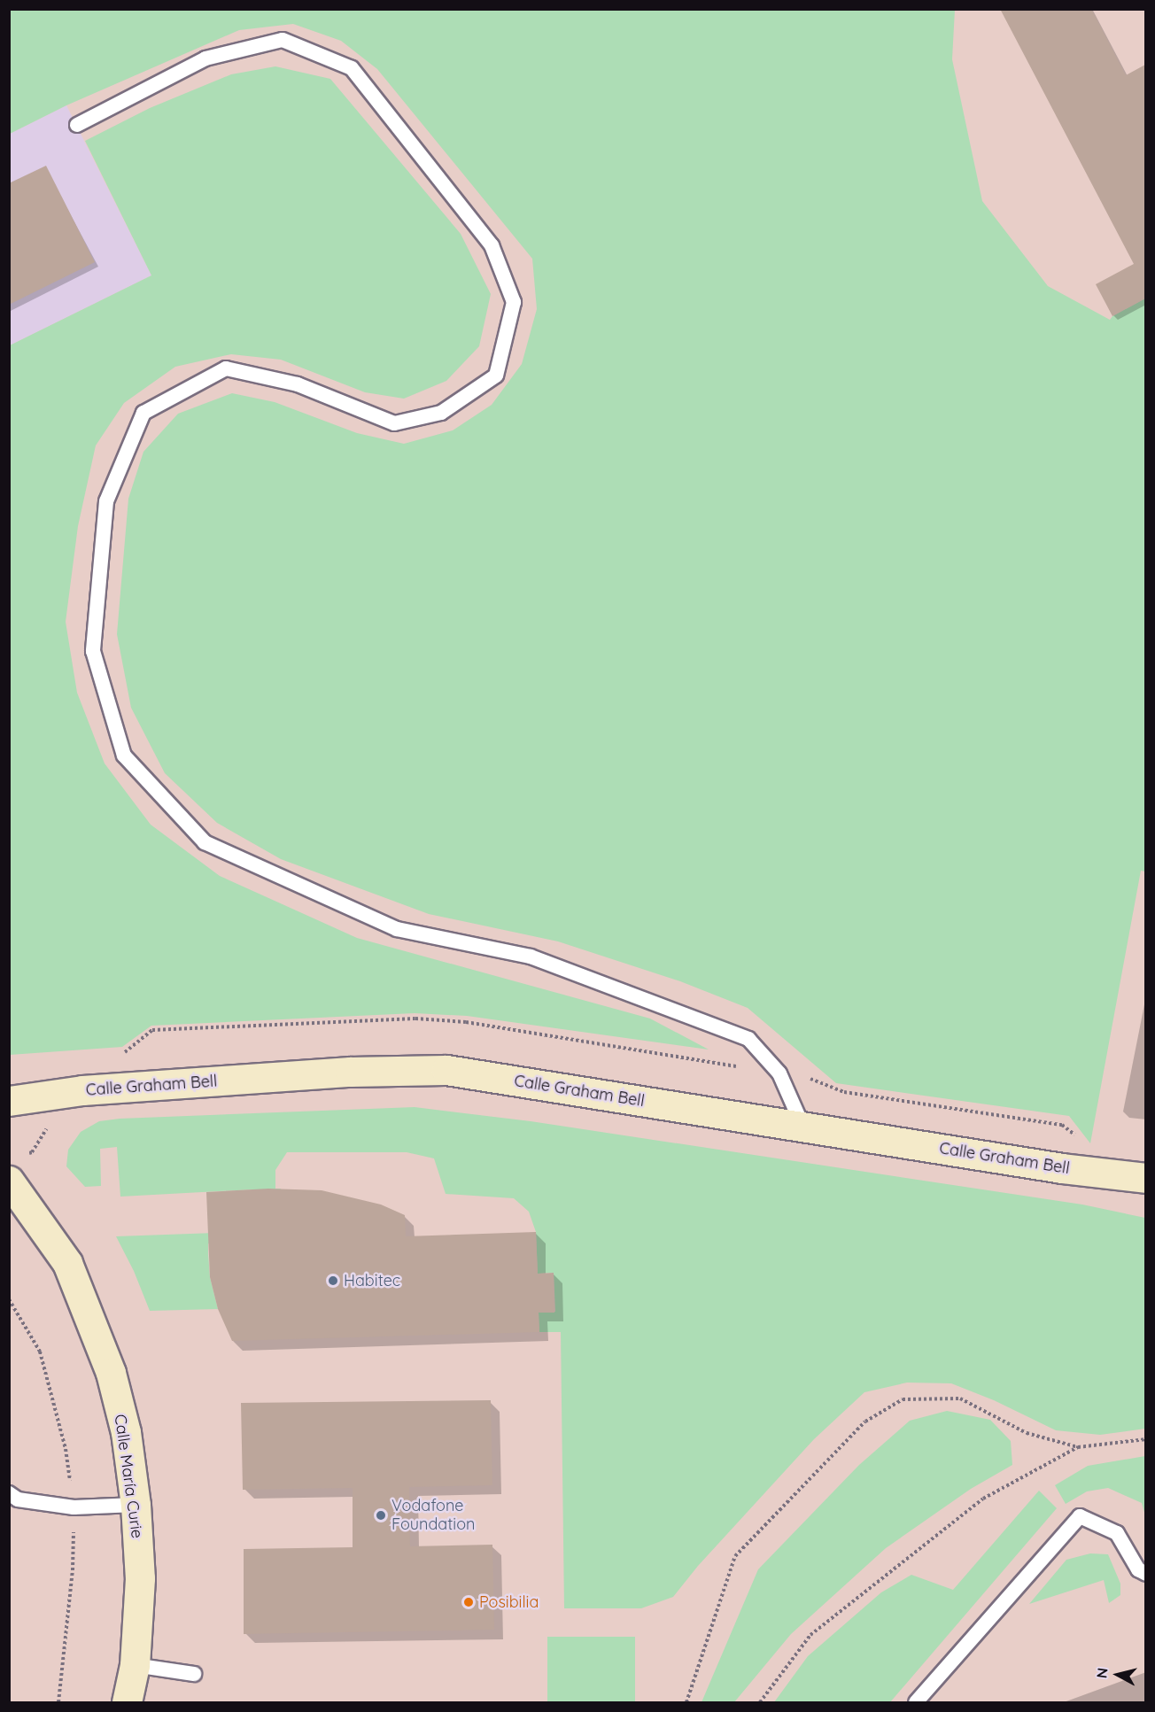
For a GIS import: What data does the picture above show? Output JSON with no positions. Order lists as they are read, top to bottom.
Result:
{
  "streets": {
    "street": ["Calle Graham Bell", "Calle María Curie"]
  },
  "places": ["Habitec", "Vodafone Foundation", "Posibilia"],
  "north": "left"
}
